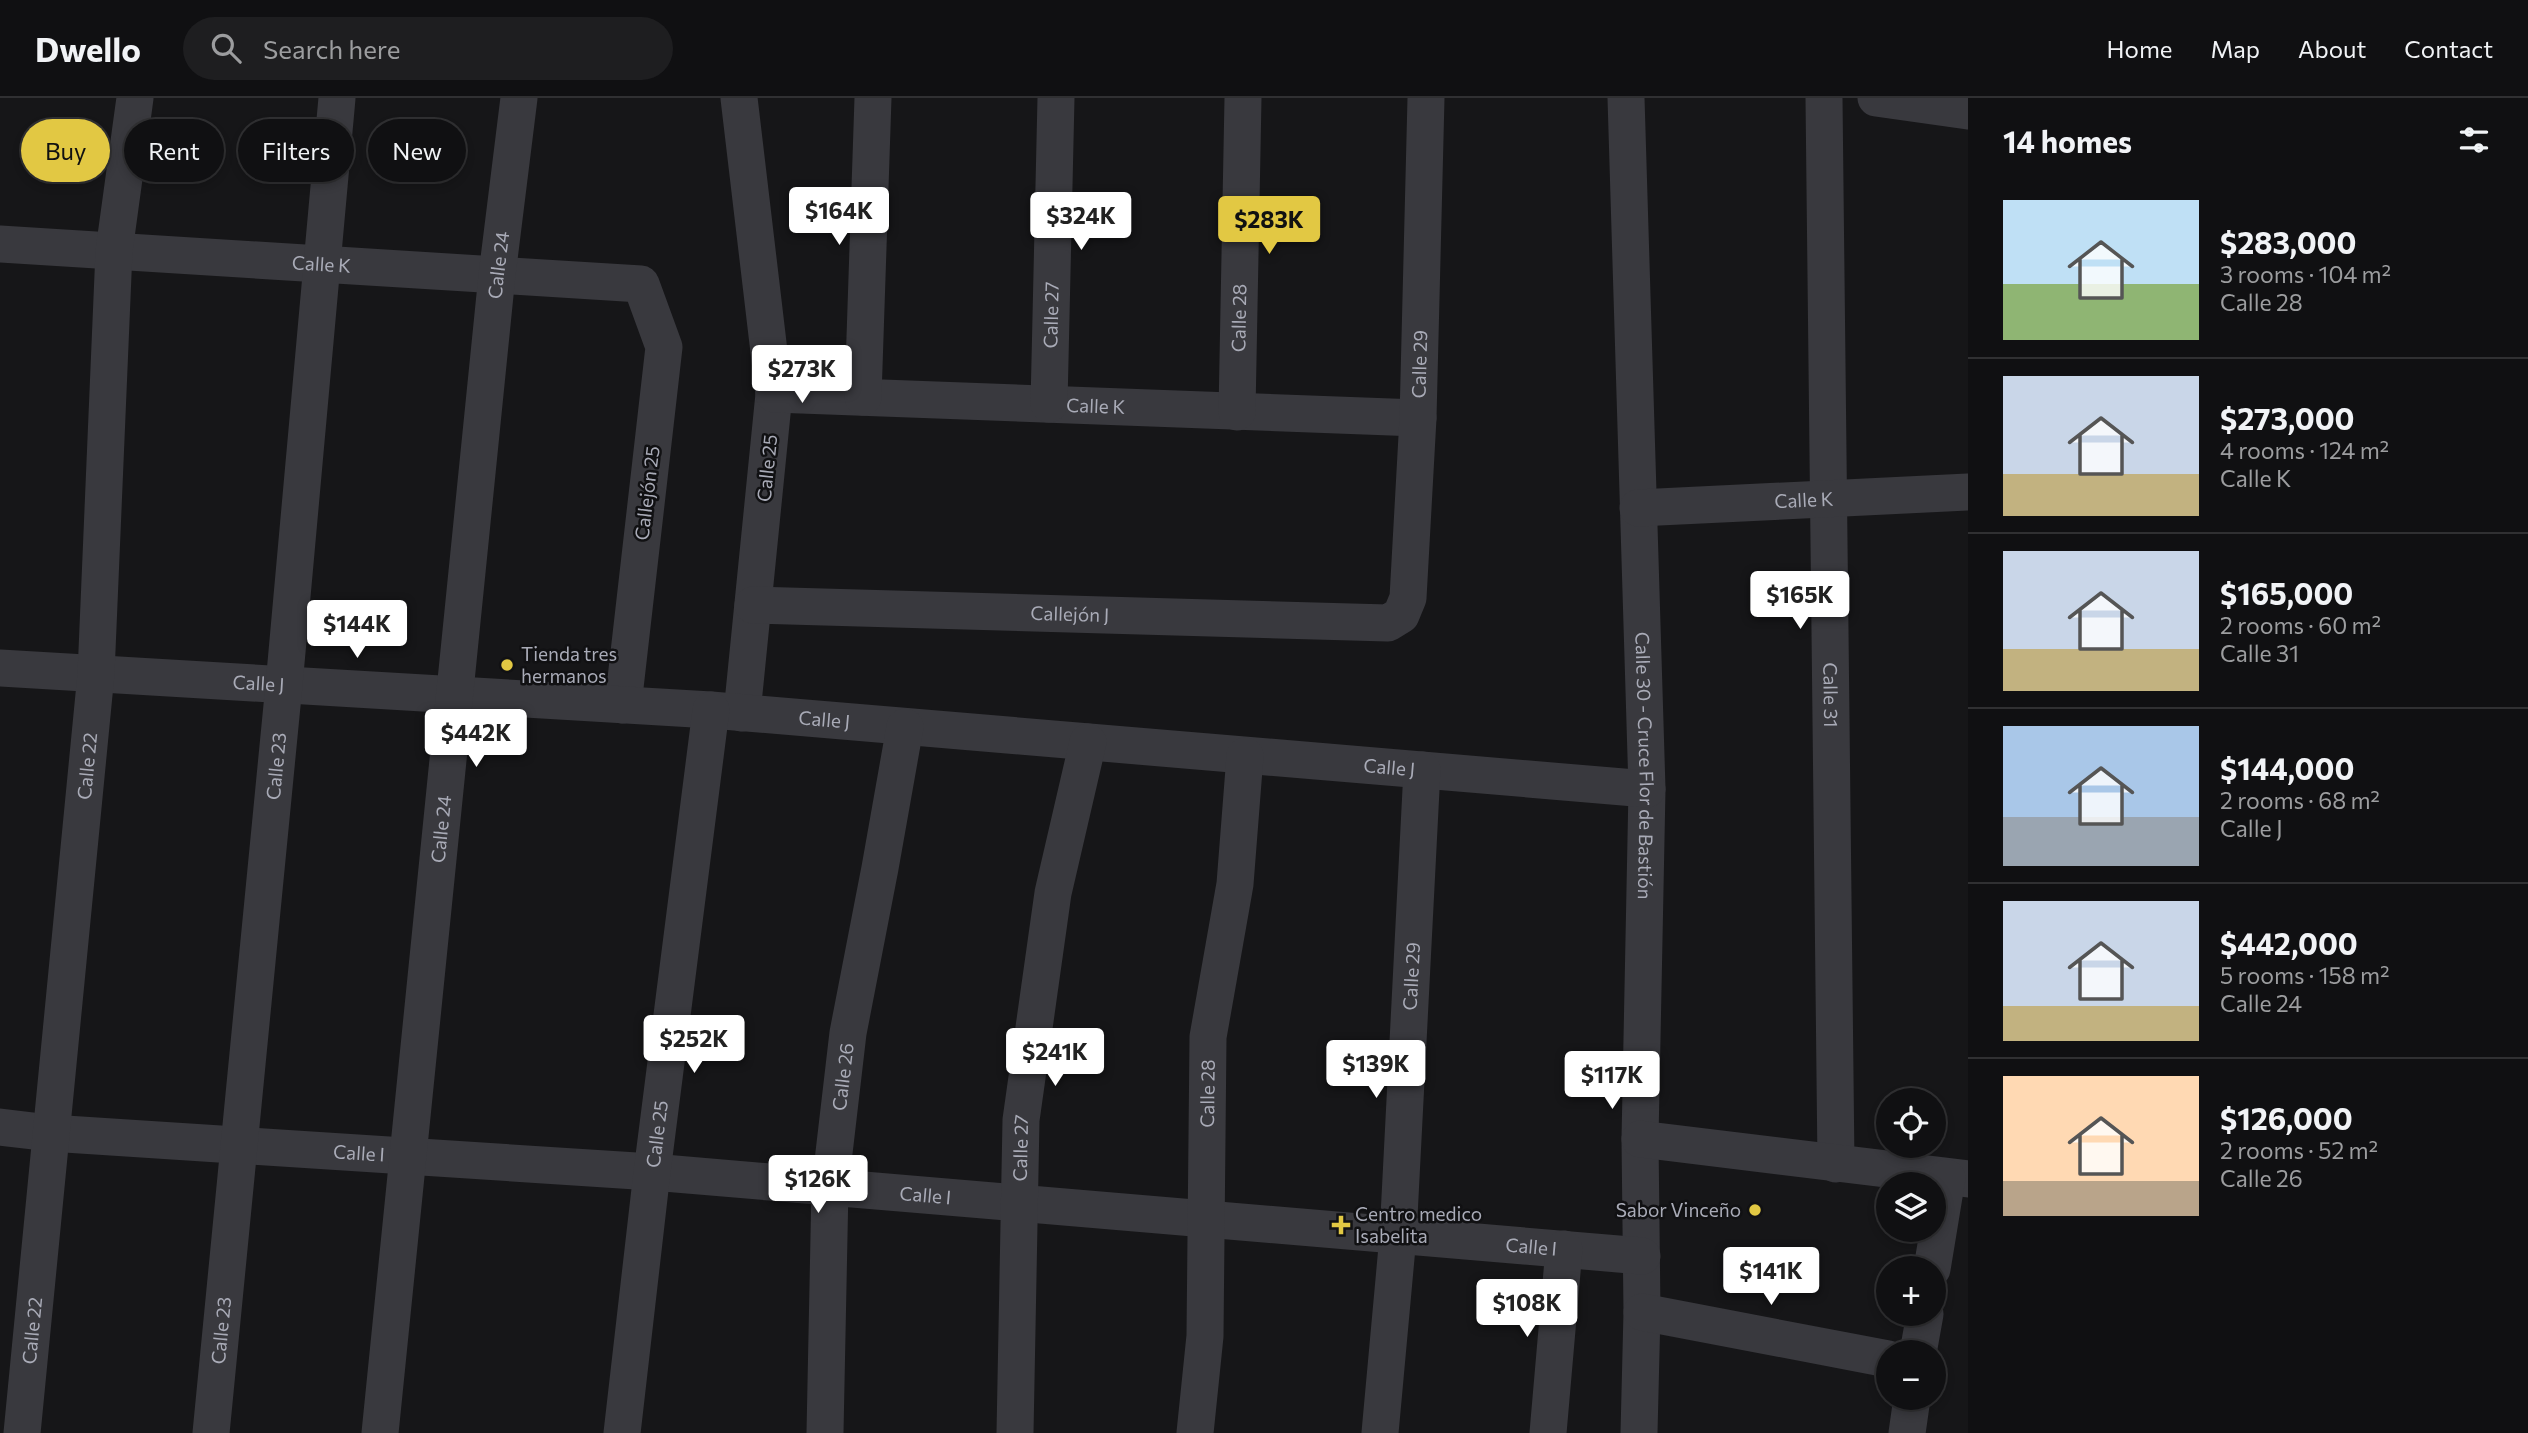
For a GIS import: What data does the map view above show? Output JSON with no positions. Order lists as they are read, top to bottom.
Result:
{
  "streets": {
    "street": [
      "Calle K",
      "Calle 24",
      "Calle 27",
      "Calle 28",
      "Calle 29",
      "Calle 25",
      "Callejón 25",
      "Callejón J",
      "Calle J",
      "Calle 31",
      "Calle 30 - Cruce Flor de Bastión",
      "Calle 22",
      "Calle 23",
      "Calle 26",
      "Calle I"
    ]
  },
  "crossings": [
    ["Calle K", "Calle 24"],
    ["Calle K", "Calle 27"],
    ["Calle K", "Calle 28"],
    ["Calle K", "Calle 29"],
    ["Calle K", "Calle 25"],
    ["Calle K", "Callejón 25"],
    ["Calle K", "Calle 31"],
    ["Calle K", "Calle 30 - Cruce Flor de Bastión"],
    ["Calle K", "Calle 22"],
    ["Calle K", "Calle 23"],
    ["Calle 24", "Calle J"],
    ["Calle 24", "Calle I"],
    ["Calle 27", "Calle J"],
    ["Calle 27", "Calle I"],
    ["Calle 28", "Calle J"],
    ["Calle 28", "Calle I"],
    ["Calle 29", "Callejón J"],
    ["Calle 29", "Calle J"],
    ["Calle 29", "Calle I"],
    ["Calle 25", "Callejón J"],
    ["Calle 25", "Calle J"],
    ["Calle 25", "Calle I"],
    ["Callejón 25", "Calle J"],
    ["Calle J", "Calle 30 - Cruce Flor de Bastión"],
    ["Calle J", "Calle 22"],
    ["Calle J", "Calle 23"],
    ["Calle J", "Calle 26"],
    ["Calle 30 - Cruce Flor de Bastión", "Calle I"],
    ["Calle 22", "Calle I"],
    ["Calle 23", "Calle I"],
    ["Calle 26", "Calle I"]
  ],
  "places": {
    "other": ["Tienda tres hermanos", "Sabor Vinceño"],
    "health": ["Centro medico Isabelita"]
  },
  "page": {
    "header": "Dwello",
    "search": "Search here",
    "nav": [
      "Home",
      "Map",
      "About",
      "Contact"
    ],
    "heading": "14 homes",
    "chip": [
      "Buy",
      "Rent",
      "Filters",
      "New"
    ],
    "list": [
      {
        "name": "$283,000",
        "note": "3 rooms · 104 m² · Calle 28"
      },
      {
        "name": "$273,000",
        "note": "4 rooms · 124 m² · Calle K"
      },
      {
        "name": "$165,000",
        "note": "2 rooms · 60 m² · Calle 31"
      },
      {
        "name": "$144,000",
        "note": "2 rooms · 68 m² · Calle J"
      },
      {
        "name": "$442,000",
        "note": "5 rooms · 158 m² · Calle 24"
      },
      {
        "name": "$126,000",
        "note": "2 rooms · 52 m² · Calle 26"
      }
    ],
    "price": [
      "$164K",
      "$324K",
      "$283K",
      "$273K",
      "$165K",
      "$144K",
      "$442K",
      "$252K",
      "$241K",
      "$139K",
      "$117K",
      "$126K",
      "$141K",
      "$108K"
    ],
    "map_buttons": ["+", "−"]
  }
}
